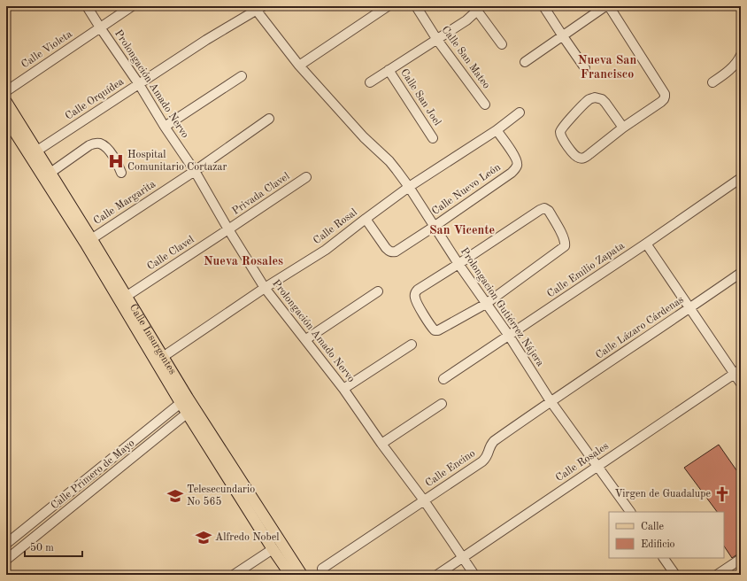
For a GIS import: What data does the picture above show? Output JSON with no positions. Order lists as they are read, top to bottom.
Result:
{
  "streets": {
    "main road": ["Calle Insurgentes"],
    "street": [
      "Calle Violeta",
      "Calle San Mateo",
      "Prolongación Amado Nervo",
      "Calle San Joel",
      "Calle Orquídea",
      "Calle Nuevo León",
      "Privada Clavel",
      "Calle Margarita",
      "Calle Rosal",
      "Calle Clavel",
      "Calle Emilio Zapata",
      "Prolongacion Gutiérrez Nájera",
      "Calle Lázaro Cárdenas",
      "Calle Rosales",
      "Calle Encino",
      "Calle Primero de Mayo"
    ]
  },
  "crossings": [
    ["Calle Violeta", "Prolongación Amado Nervo"],
    ["Prolongación Amado Nervo", "Calle Orquídea"],
    ["Prolongación Amado Nervo", "Privada Clavel"],
    ["Prolongación Amado Nervo", "Calle Margarita"],
    ["Prolongación Amado Nervo", "Calle Rosal"],
    ["Prolongación Amado Nervo", "Calle Clavel"],
    ["Prolongación Amado Nervo", "Calle Rosales"],
    ["Prolongación Amado Nervo", "Calle Encino"],
    ["Calle Orquídea", "Prolongacion Gutiérrez Nájera"],
    ["Calle Orquídea", "Calle Insurgentes"],
    ["Calle Nuevo León", "Calle Rosal"],
    ["Calle Nuevo León", "Prolongacion Gutiérrez Nájera"],
    ["Privada Clavel", "Calle Clavel"],
    ["Calle Margarita", "Calle Insurgentes"],
    ["Calle Rosal", "Prolongacion Gutiérrez Nájera"],
    ["Calle Rosal", "Calle Insurgentes"],
    ["Calle Clavel", "Calle Insurgentes"],
    ["Calle Emilio Zapata", "Prolongacion Gutiérrez Nájera"],
    ["Prolongacion Gutiérrez Nájera", "Calle Lázaro Cárdenas"],
    ["Prolongacion Gutiérrez Nájera", "Calle Rosales"],
    ["Prolongacion Gutiérrez Nájera", "Calle Encino"],
    ["Calle Lázaro Cárdenas", "Calle Encino"],
    ["Calle Insurgentes", "Calle Primero de Mayo"]
  ],
  "districts": ["Nueva San Francisco", "San Vicente", "Nueva Rosales"],
  "places": {
    "hospital": ["Hospital Comunitario Cortazar"],
    "church": ["Virgen de Guadalupe"],
    "school or university": ["Telesecundario No 565", "Alfredo Nobel"]
  },
  "legend": ["Calle", "Edificio"],
  "scale_bar": "50 m"
}
